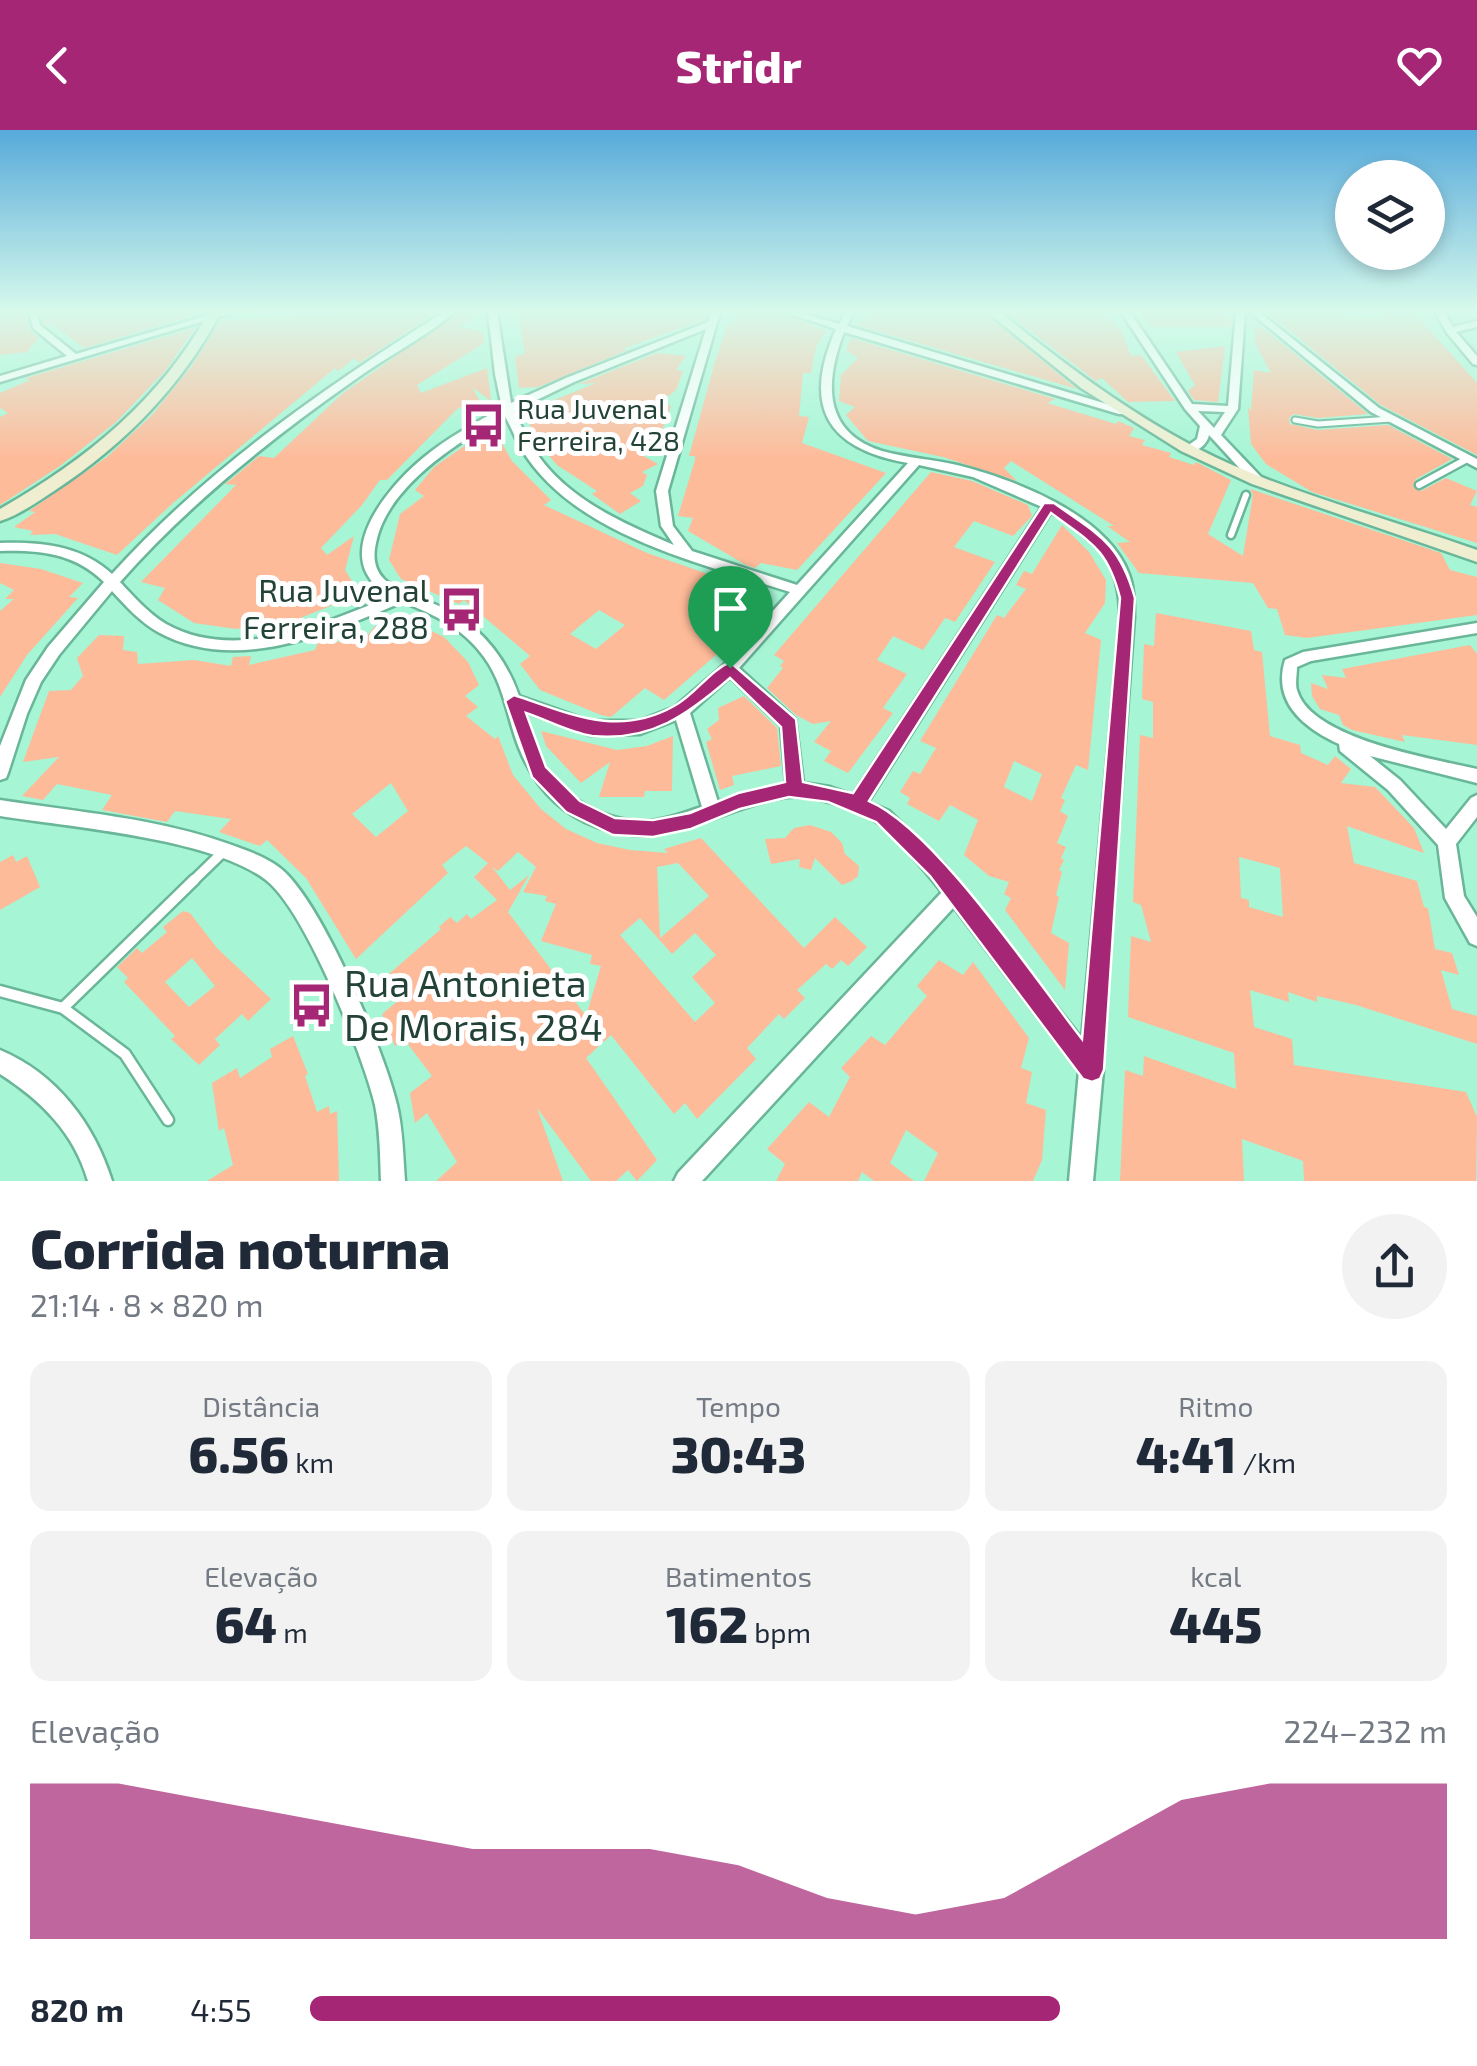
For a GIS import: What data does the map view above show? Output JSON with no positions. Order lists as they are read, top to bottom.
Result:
{
  "places": {
    "bus stop": ["Rua Juvenal Ferreira, 428", "Rua Juvenal Ferreira, 288", "Rua Antonieta De Morais, 284"]
  },
  "page": {
    "header": "Stridr",
    "heading": ["Corrida noturna", "21:14 · 8 × 820 m"],
    "stats": [
      ["Distância", "6.56 km"],
      ["Tempo", "30:43"],
      ["Ritmo", "4:41 /km"],
      ["Elevação", "64 m"],
      ["Batimentos", "162 bpm"],
      ["kcal", "445"]
    ],
    "chart": ["Elevação", "224–232 m"],
    "list": [
      {
        "name": "820 m",
        "note": "4:55"
      }
    ]
  }
}
